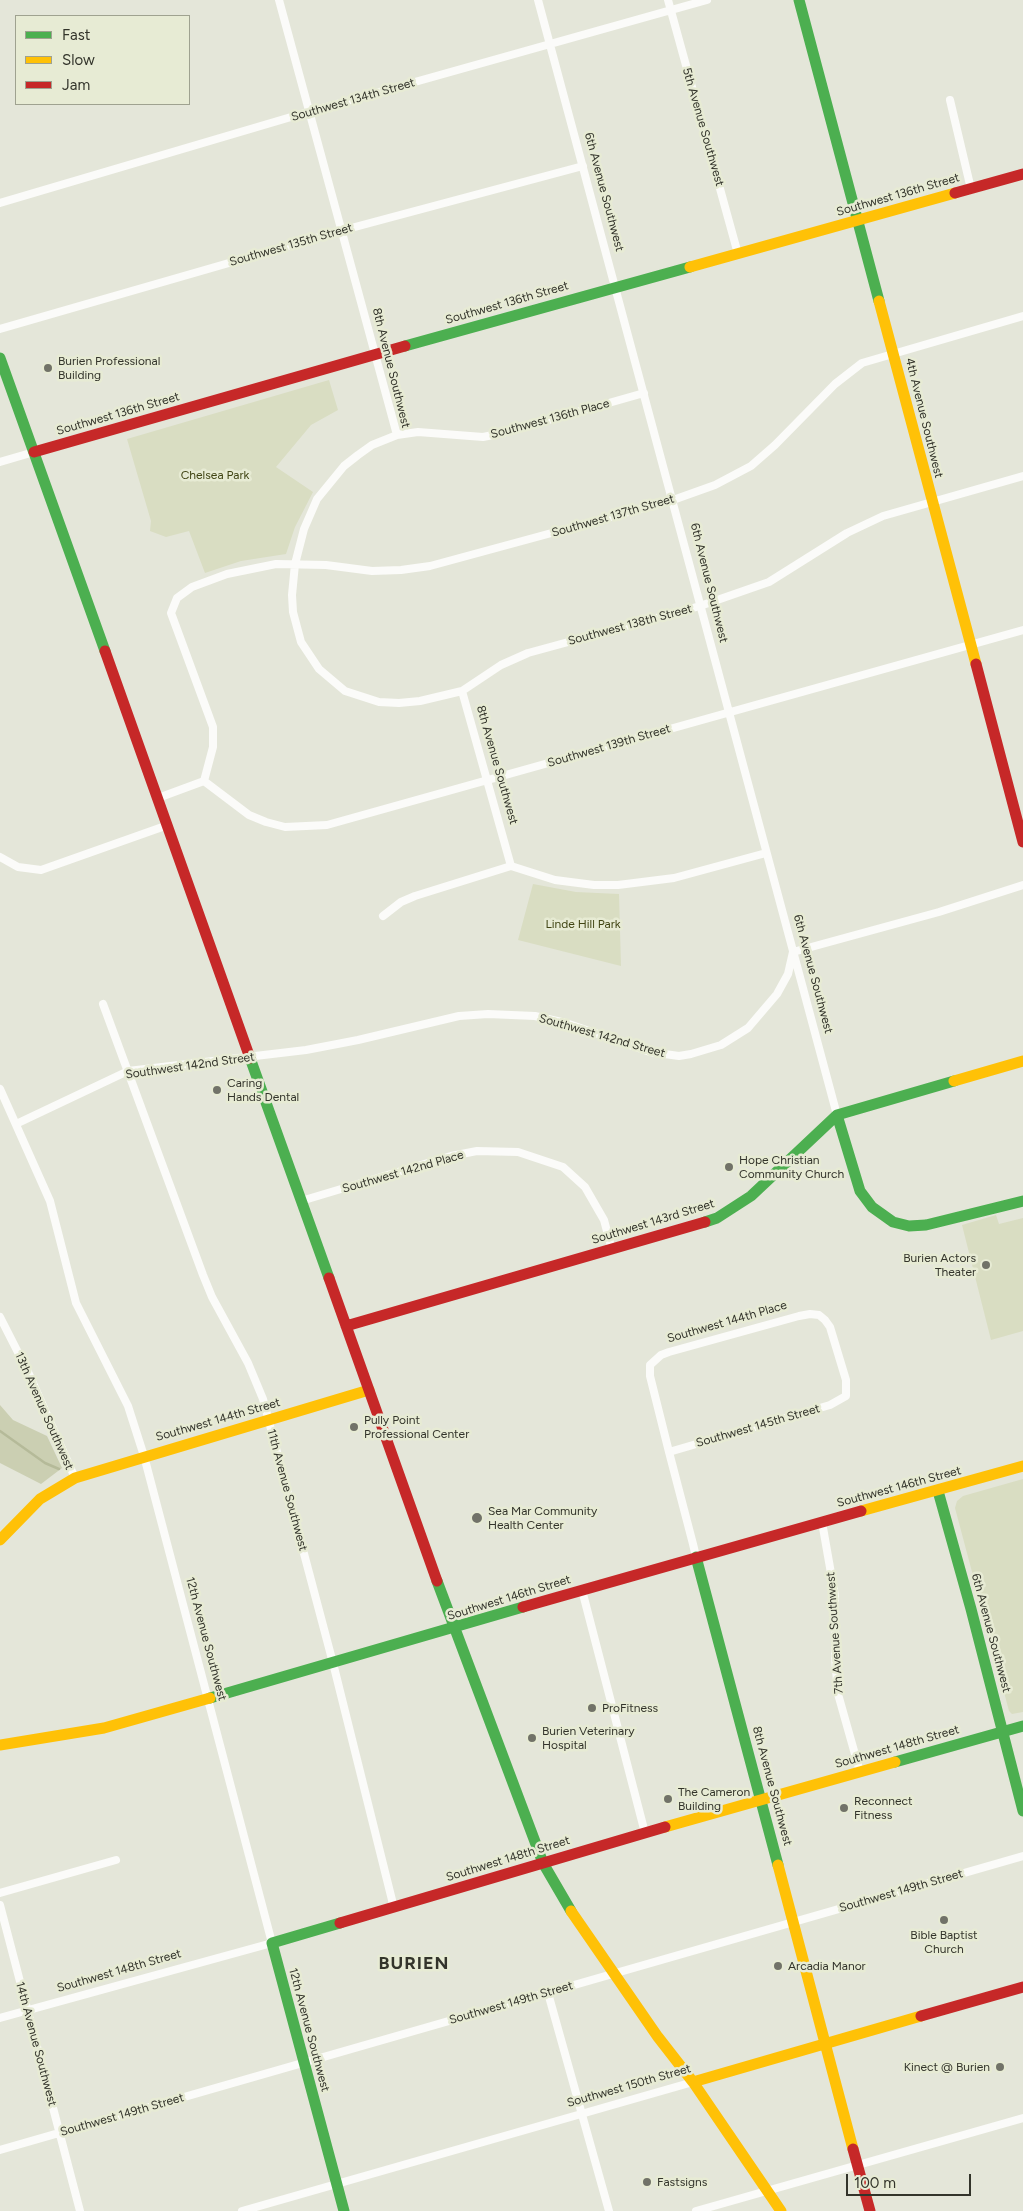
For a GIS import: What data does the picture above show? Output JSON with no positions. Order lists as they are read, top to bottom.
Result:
{
  "streets": {
    "street": [
      "Southwest 134th Street",
      "5th Avenue Southwest",
      "6th Avenue Southwest",
      "Southwest 136th Street",
      "Southwest 135th Street",
      "8th Avenue Southwest",
      "4th Avenue Southwest",
      "Southwest 136th Place",
      "Southwest 137th Street",
      "Southwest 138th Street",
      "Southwest 139th Street",
      "Southwest 142nd Street",
      "Southwest 142nd Place",
      "Southwest 143rd Street",
      "Southwest 144th Place",
      "13th Avenue Southwest",
      "Southwest 144th Street",
      "Southwest 145th Street",
      "Southwest 146th Street",
      "11th Avenue Southwest",
      "7th Avenue Southwest",
      "12th Avenue Southwest",
      "Southwest 148th Street",
      "Southwest 149th Street",
      "14th Avenue Southwest",
      "Southwest 150th Street"
    ]
  },
  "crossings": [
    ["Southwest 134th Street", "5th Avenue Southwest"],
    ["Southwest 134th Street", "6th Avenue Southwest"],
    ["Southwest 134th Street", "8th Avenue Southwest"],
    ["5th Avenue Southwest", "Southwest 136th Street"],
    ["6th Avenue Southwest", "Southwest 136th Street"],
    ["6th Avenue Southwest", "Southwest 135th Street"],
    ["6th Avenue Southwest", "Southwest 136th Place"],
    ["6th Avenue Southwest", "Southwest 137th Street"],
    ["6th Avenue Southwest", "Southwest 138th Street"],
    ["6th Avenue Southwest", "Southwest 139th Street"],
    ["6th Avenue Southwest", "Southwest 142nd Street"],
    ["6th Avenue Southwest", "Southwest 143rd Street"],
    ["6th Avenue Southwest", "Southwest 146th Street"],
    ["6th Avenue Southwest", "Southwest 148th Street"],
    ["Southwest 136th Street", "8th Avenue Southwest"],
    ["Southwest 136th Street", "4th Avenue Southwest"],
    ["Southwest 135th Street", "8th Avenue Southwest"],
    ["8th Avenue Southwest", "Southwest 136th Place"],
    ["8th Avenue Southwest", "Southwest 137th Street"],
    ["8th Avenue Southwest", "Southwest 138th Street"],
    ["8th Avenue Southwest", "Southwest 139th Street"],
    ["8th Avenue Southwest", "Southwest 144th Place"],
    ["8th Avenue Southwest", "Southwest 145th Street"],
    ["8th Avenue Southwest", "Southwest 146th Street"],
    ["8th Avenue Southwest", "Southwest 148th Street"],
    ["8th Avenue Southwest", "Southwest 149th Street"],
    ["8th Avenue Southwest", "Southwest 150th Street"],
    ["4th Avenue Southwest", "Southwest 137th Street"],
    ["4th Avenue Southwest", "Southwest 138th Street"],
    ["4th Avenue Southwest", "Southwest 139th Street"],
    ["Southwest 137th Street", "Southwest 139th Street"],
    ["Southwest 142nd Street", "11th Avenue Southwest"],
    ["Southwest 142nd Street", "12th Avenue Southwest"],
    ["Southwest 142nd Place", "Southwest 143rd Street"],
    ["Southwest 144th Place", "Southwest 145th Street"],
    ["13th Avenue Southwest", "Southwest 144th Street"],
    ["Southwest 144th Street", "11th Avenue Southwest"],
    ["Southwest 144th Street", "12th Avenue Southwest"],
    ["Southwest 146th Street", "11th Avenue Southwest"],
    ["Southwest 146th Street", "7th Avenue Southwest"],
    ["Southwest 146th Street", "12th Avenue Southwest"],
    ["11th Avenue Southwest", "Southwest 148th Street"],
    ["7th Avenue Southwest", "Southwest 148th Street"],
    ["12th Avenue Southwest", "Southwest 148th Street"],
    ["12th Avenue Southwest", "Southwest 149th Street"],
    ["12th Avenue Southwest", "Southwest 150th Street"],
    ["Southwest 148th Street", "14th Avenue Southwest"],
    ["Southwest 149th Street", "14th Avenue Southwest"]
  ],
  "districts": ["BURIEN"],
  "parks": ["Chelsea Park", "Linde Hill Park"],
  "places": [
    "Burien Professional Building",
    "Caring Hands Dental",
    "Hope Christian Community Church",
    "Burien Actors Theater",
    "Pully Point Professional Center",
    "Sea Mar Community Health Center",
    "ProFitness",
    "Burien Veterinary Hospital",
    "The Cameron Building",
    "Reconnect Fitness",
    "Bible Baptist Church",
    "Arcadia Manor",
    "Kinect @ Burien",
    "Fastsigns"
  ],
  "legend": ["Fast", "Slow", "Jam"],
  "scale_bar": "100 m"
}
